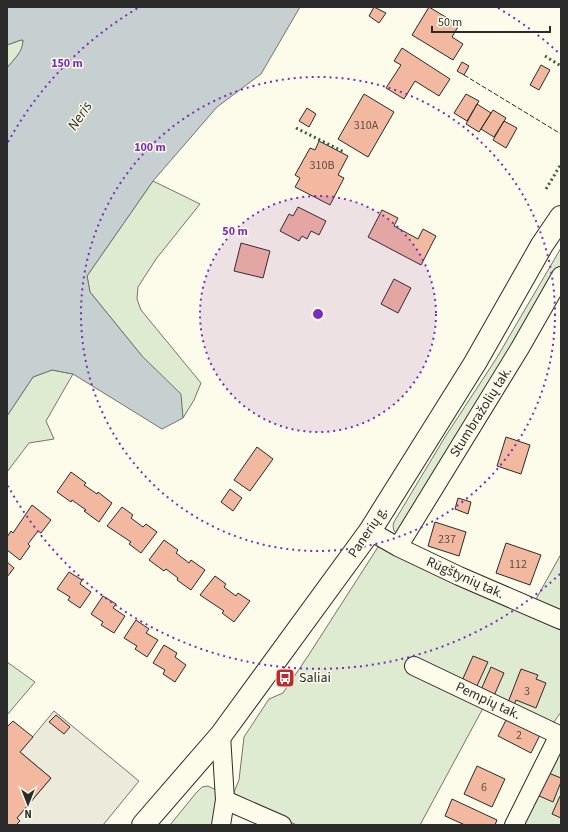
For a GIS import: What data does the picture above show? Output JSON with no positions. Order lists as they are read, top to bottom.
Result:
{
  "streets": {
    "main road": ["Panerių g."],
    "street": ["Stumbražolių tak.", "Rūgštynių tak.", "Pempių tak."]
  },
  "crossings": [
    ["Stumbražolių tak.", "Rūgštynių tak."],
    ["Panerių g.", "Rūgštynių tak."]
  ],
  "water": ["Neris"],
  "places": {
    "bus stop": ["Saliai"]
  },
  "house_numbers": [
    "310A",
    "310B",
    "237",
    "112",
    "3",
    "2",
    "6"
  ],
  "scale_bar": "50 m",
  "north": "bottom",
  "rings": ["150 m", "100 m", "50 m"]
}
